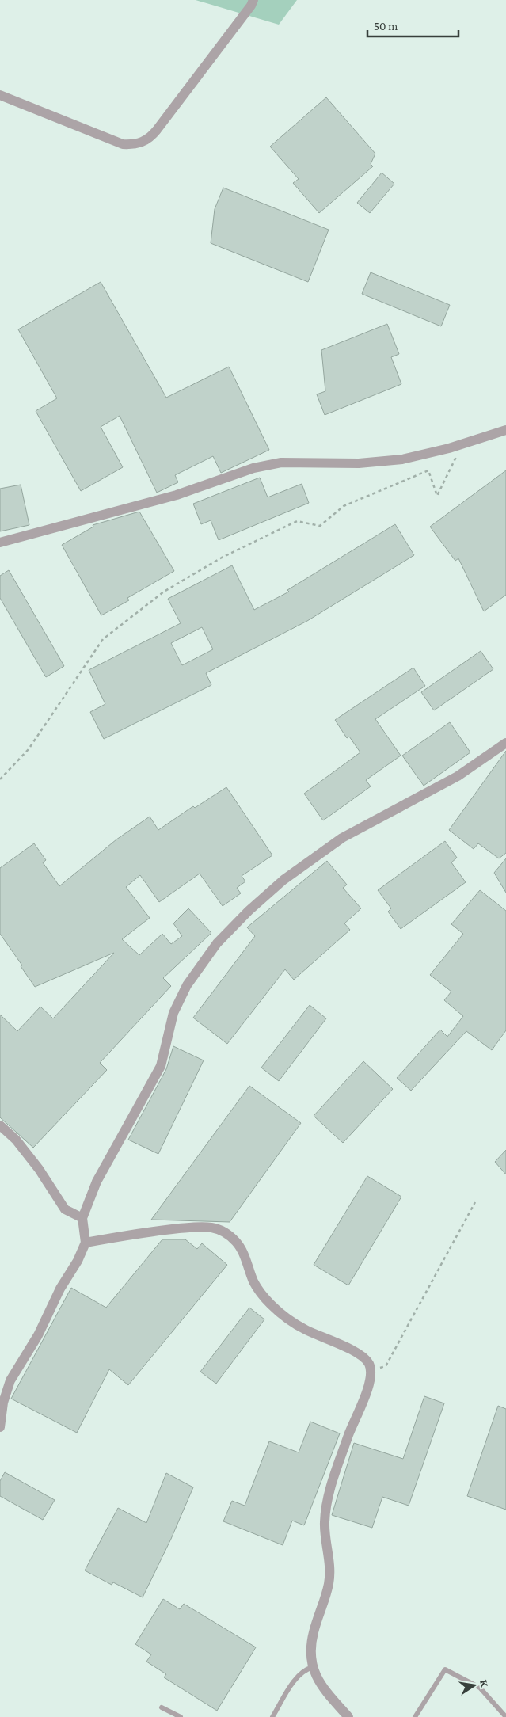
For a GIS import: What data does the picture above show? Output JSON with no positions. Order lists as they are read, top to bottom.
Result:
{
  "scale_bar": "50 m",
  "north": "right"
}
